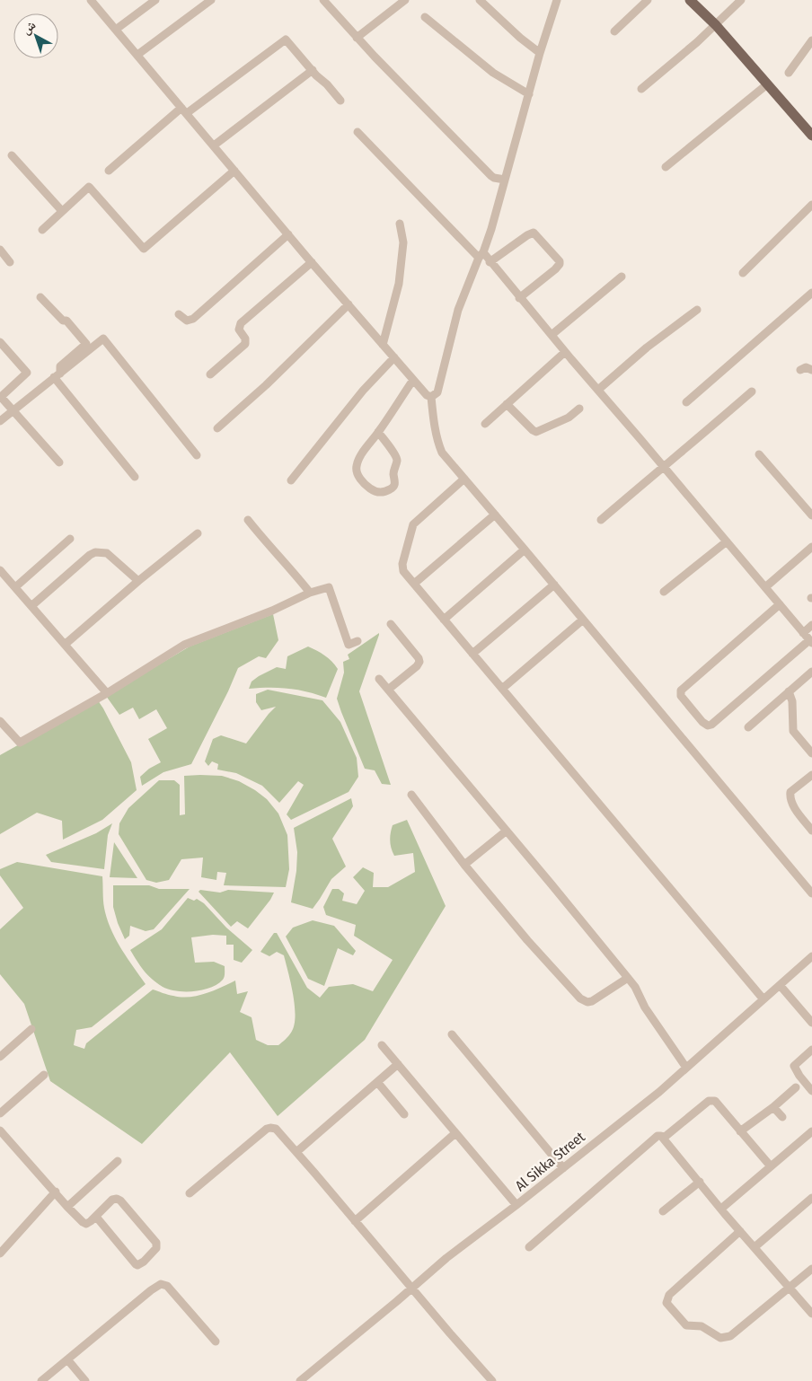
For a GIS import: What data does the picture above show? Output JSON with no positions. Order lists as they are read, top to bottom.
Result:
{
  "streets": {
    "street": ["Al Sikka Street"]
  },
  "north": "top left"
}
